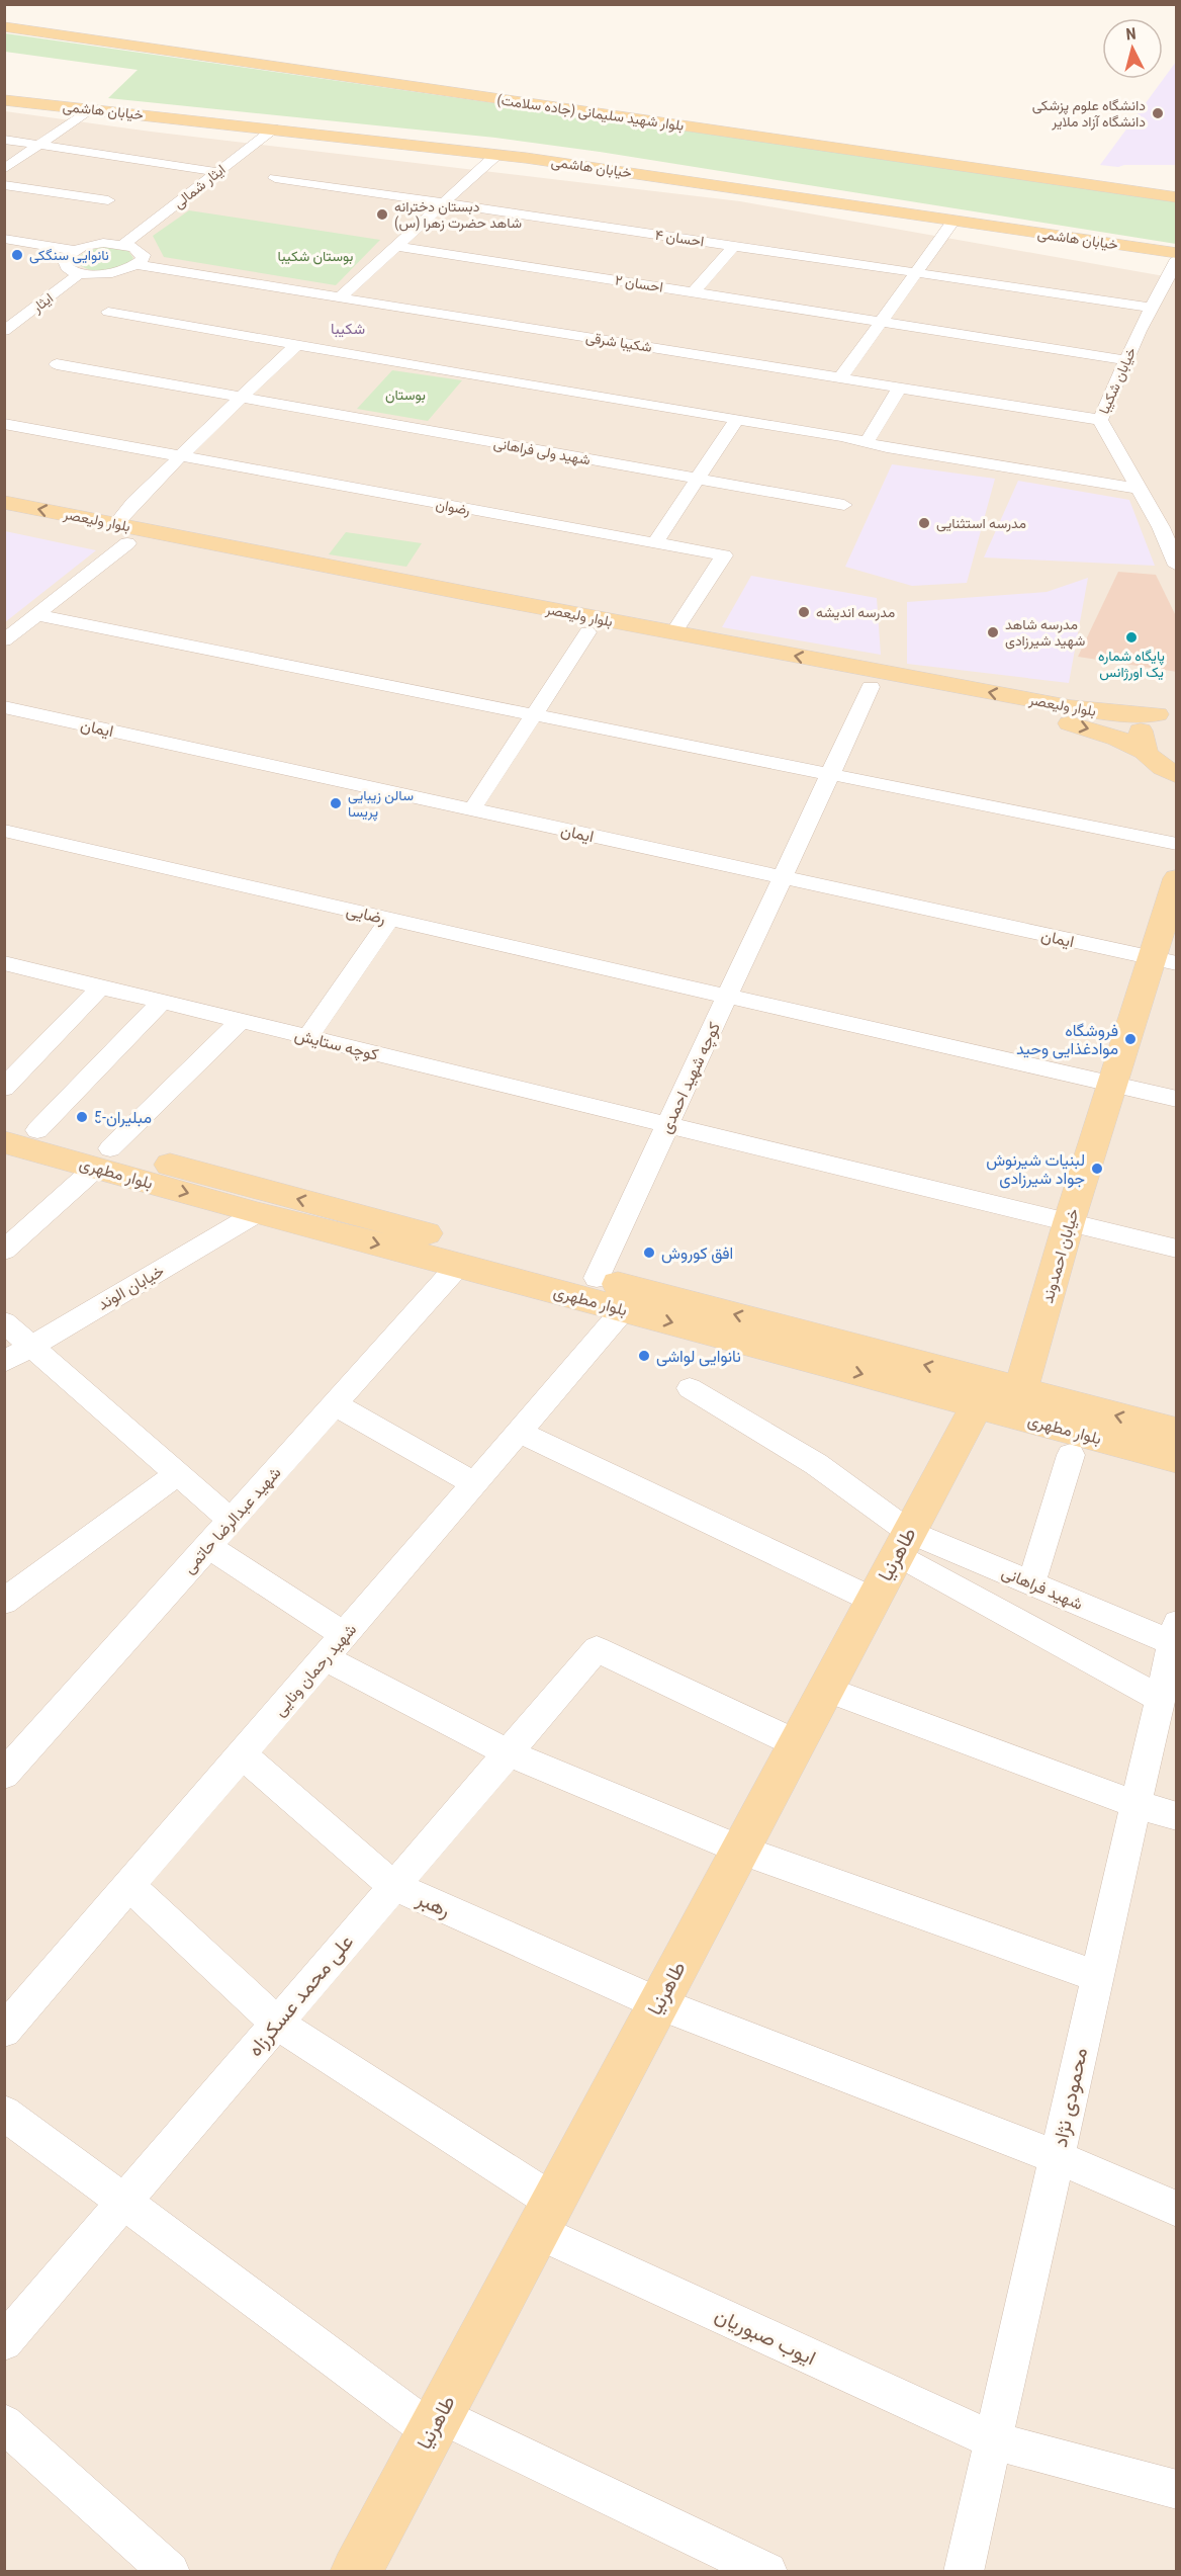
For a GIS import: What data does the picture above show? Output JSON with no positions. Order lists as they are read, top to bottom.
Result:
{
  "streets": {
    "main road": [
      "خیابان هاشمی",
      "بلوار شهید سلیمانی (جاده سلامت)",
      "بلوار ولیعصر",
      "بلوار مطهری",
      "خیابان احمدوند",
      "طاهرنیا"
    ],
    "street": [
      "ایثار شمالی",
      "احسان ۴",
      "احسان ۲",
      "ایثار",
      "شکیبا شرقی",
      "خیابان شکیبا",
      "شهید ولی فراهانی",
      "رضوان",
      "ایمان",
      "رضایی",
      "کوچه ستایش",
      "کوچه شهید احمدی",
      "خیابان الوند",
      "شهید عبدالرضا حاتمی",
      "شهید فراهانی",
      "شهید رحمان ونایی",
      "رهبر",
      "علی محمد عسکرزاه",
      "محمودی نژاد",
      "ایوب صبوریان"
    ]
  },
  "crossings": [
    ["خیابان هاشمی", "ایثار شمالی"],
    ["احسان ۴", "خیابان شکیبا"],
    ["احسان ۲", "خیابان شکیبا"],
    ["شکیبا شرقی", "خیابان شکیبا"],
    ["رضوان", "بلوار ولیعصر"],
    ["بلوار ولیعصر", "کوچه شهید احمدی"],
    ["ایمان", "کوچه شهید احمدی"],
    ["ایمان", "خیابان احمدوند"],
    ["رضایی", "کوچه شهید احمدی"],
    ["رضایی", "خیابان احمدوند"],
    ["کوچه ستایش", "کوچه شهید احمدی"],
    ["کوچه ستایش", "خیابان احمدوند"],
    ["کوچه شهید احمدی", "بلوار مطهری"],
    ["بلوار مطهری", "خیابان احمدوند"],
    ["بلوار مطهری", "خیابان الوند"],
    ["بلوار مطهری", "شهید عبدالرضا حاتمی"],
    ["بلوار مطهری", "طاهرنیا"],
    ["بلوار مطهری", "شهید رحمان ونایی"],
    ["طاهرنیا", "شهید فراهانی"],
    ["طاهرنیا", "رهبر"],
    ["طاهرنیا", "علی محمد عسکرزاه"],
    ["طاهرنیا", "ایوب صبوریان"],
    ["شهید فراهانی", "محمودی نژاد"],
    ["شهید رحمان ونایی", "رهبر"],
    ["شهید رحمان ونایی", "ایوب صبوریان"],
    ["رهبر", "علی محمد عسکرزاه"],
    ["رهبر", "محمودی نژاد"],
    ["علی محمد عسکرزاه", "ایوب صبوریان"],
    ["محمودی نژاد", "ایوب صبوریان"]
  ],
  "districts": ["شکیبا"],
  "parks": ["بوستان شکیبا", "بوستان"],
  "places": [
    "دانشگاه علوم پزشکی دانشگاه آزاد ملایر",
    "دبستان دخترانه شاهد حضرت زهرا (س)",
    "نانوایی سنگکی",
    "مدرسه استثنایی",
    "مدرسه اندیشه",
    "مدرسه شاهد شهید شیرزادی",
    "پایگاه شماره یک اورژانس",
    "سالن زیبایی پریسا",
    "فروشگاه موادغذایی وحید",
    "مبلیران-5",
    "لبنیات شیرنوش جواد شیرزادی",
    "افق کوروش",
    "نانوایی لواشی"
  ],
  "north": "top"
}
